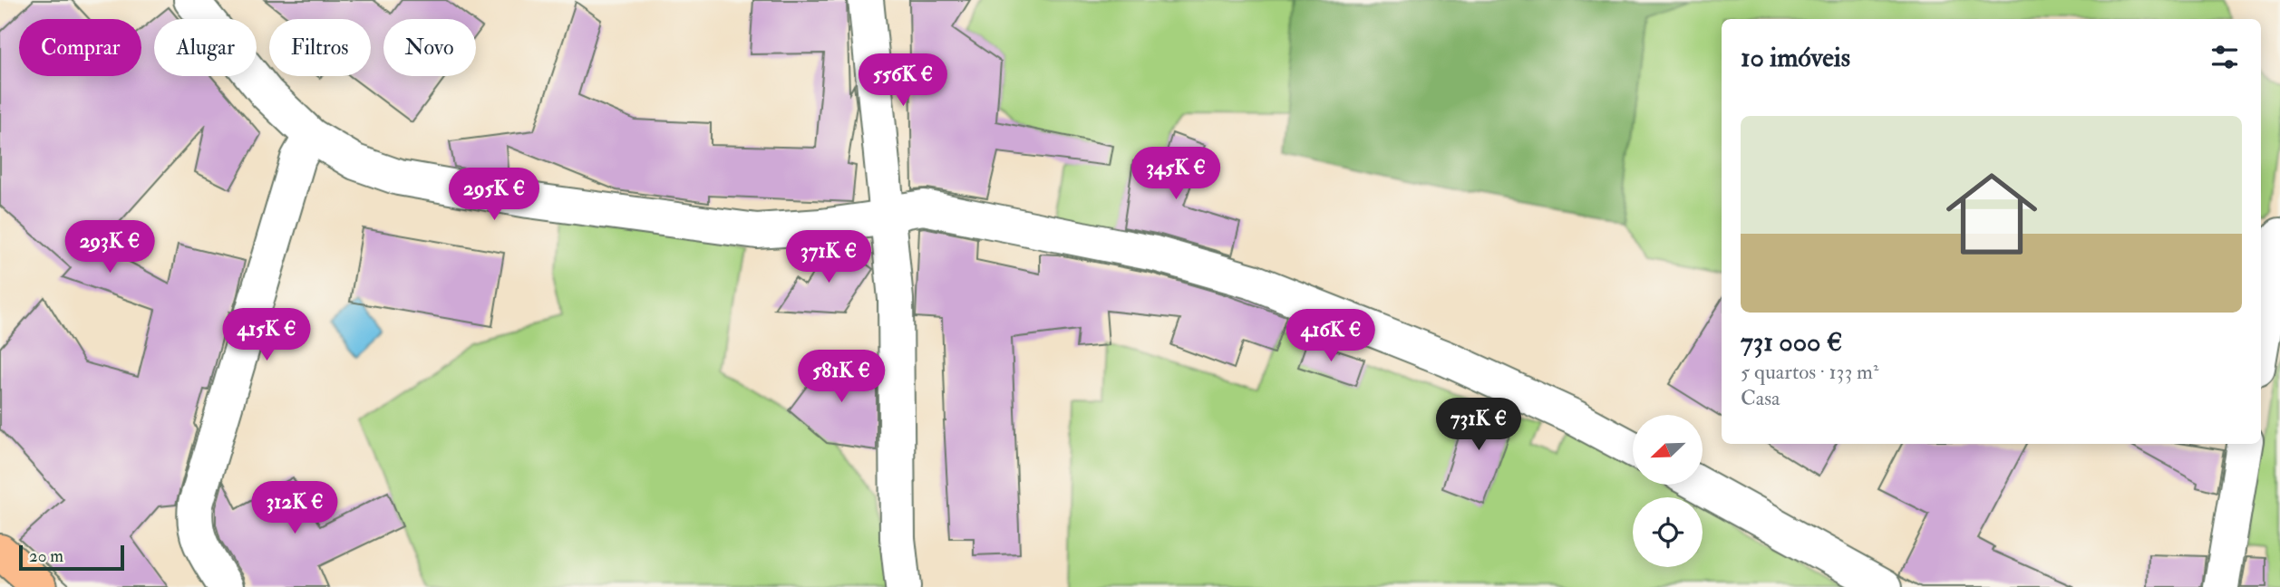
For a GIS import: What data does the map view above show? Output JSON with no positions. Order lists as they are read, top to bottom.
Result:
{
  "scale_bar": "20 m",
  "north": "bottom left",
  "page": {
    "chip": [
      "Comprar",
      "Alugar",
      "Filtros",
      "Novo"
    ],
    "heading": "10 imóveis",
    "price": [
      "556K €",
      "345K €",
      "295K €",
      "293K €",
      "371K €",
      "415K €",
      "416K €",
      "581K €",
      "731K €",
      "312K €"
    ],
    "list": [
      {
        "name": "731 000 €",
        "note": "5 quartos · 133 m² · Casa"
      }
    ],
    "scale": "20 m"
  }
}
